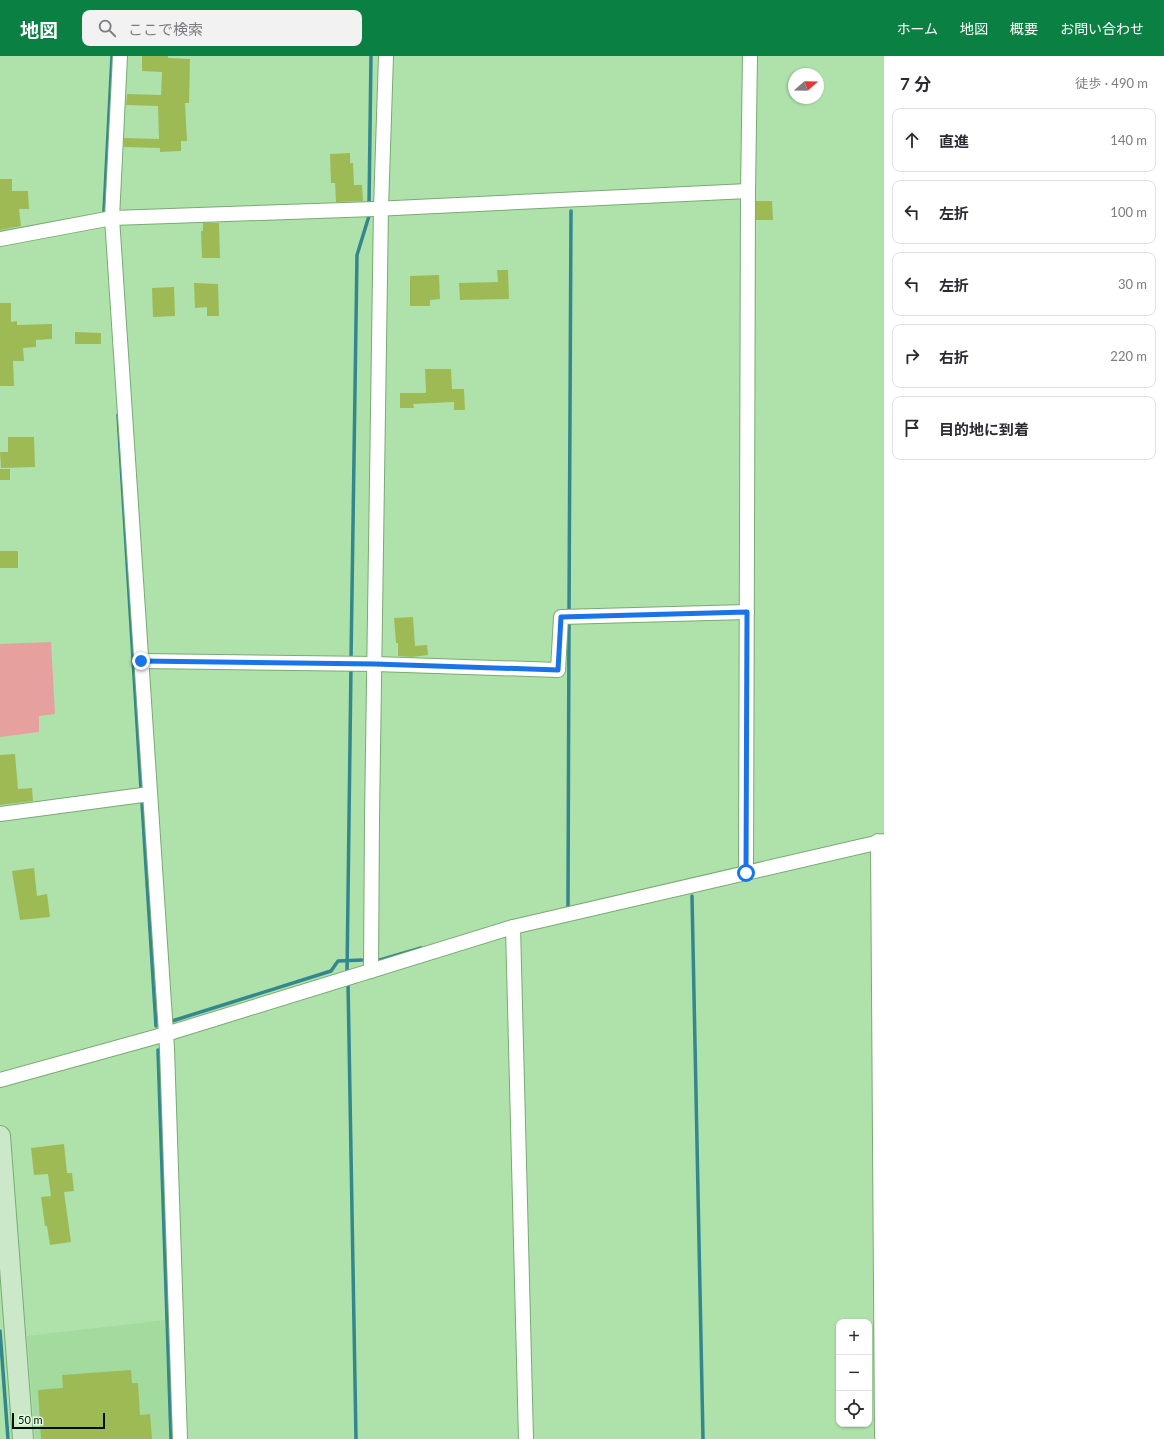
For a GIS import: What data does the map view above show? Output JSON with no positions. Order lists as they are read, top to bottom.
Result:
{
  "scale_bar": "50 m",
  "north": "right",
  "page": {
    "header": "地図",
    "search": "ここで検索",
    "nav": [
      "ホーム",
      "地図",
      "概要",
      "お問い合わせ"
    ],
    "heading": ["7 分", "徒歩 · 490 m"],
    "list": [
      ["直進", "140 m"],
      ["左折", "100 m"],
      ["左折", "30 m"],
      ["右折", "220 m"],
      "目的地に到着"
    ],
    "map_buttons": ["+", "−"],
    "scale": "50 m"
  }
}
